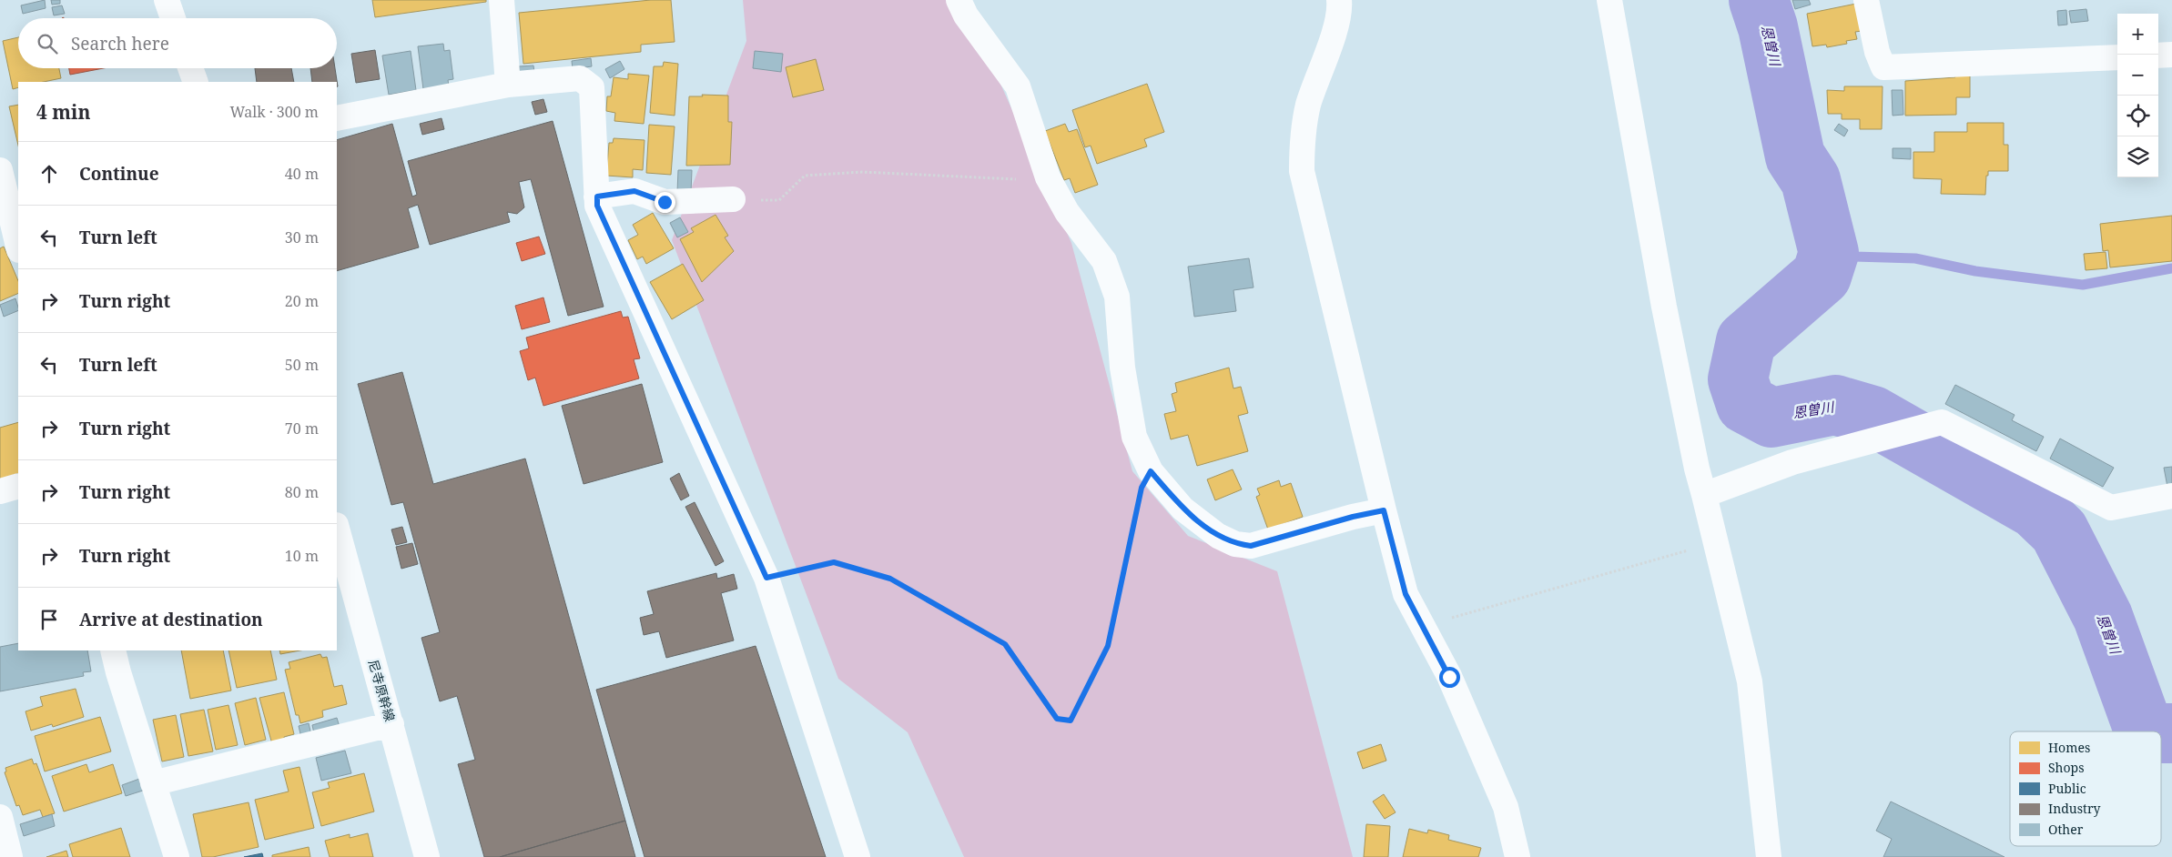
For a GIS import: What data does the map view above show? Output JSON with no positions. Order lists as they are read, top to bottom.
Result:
{
  "streets": {
    "street": ["尼寺原幹線"]
  },
  "water": ["恩曽川"],
  "legend": [
    "Homes",
    "Shops",
    "Public",
    "Industry",
    "Other"
  ],
  "page": {
    "map_buttons": ["+", "−"],
    "search": "Search here",
    "heading": ["4 min", "Walk · 300 m"],
    "list": [
      ["Continue", "40 m"],
      ["Turn left", "30 m"],
      ["Turn right", "20 m"],
      ["Turn left", "50 m"],
      ["Turn right", "70 m"],
      ["Turn right", "80 m"],
      ["Turn right", "10 m"],
      "Arrive at destination"
    ]
  }
}
